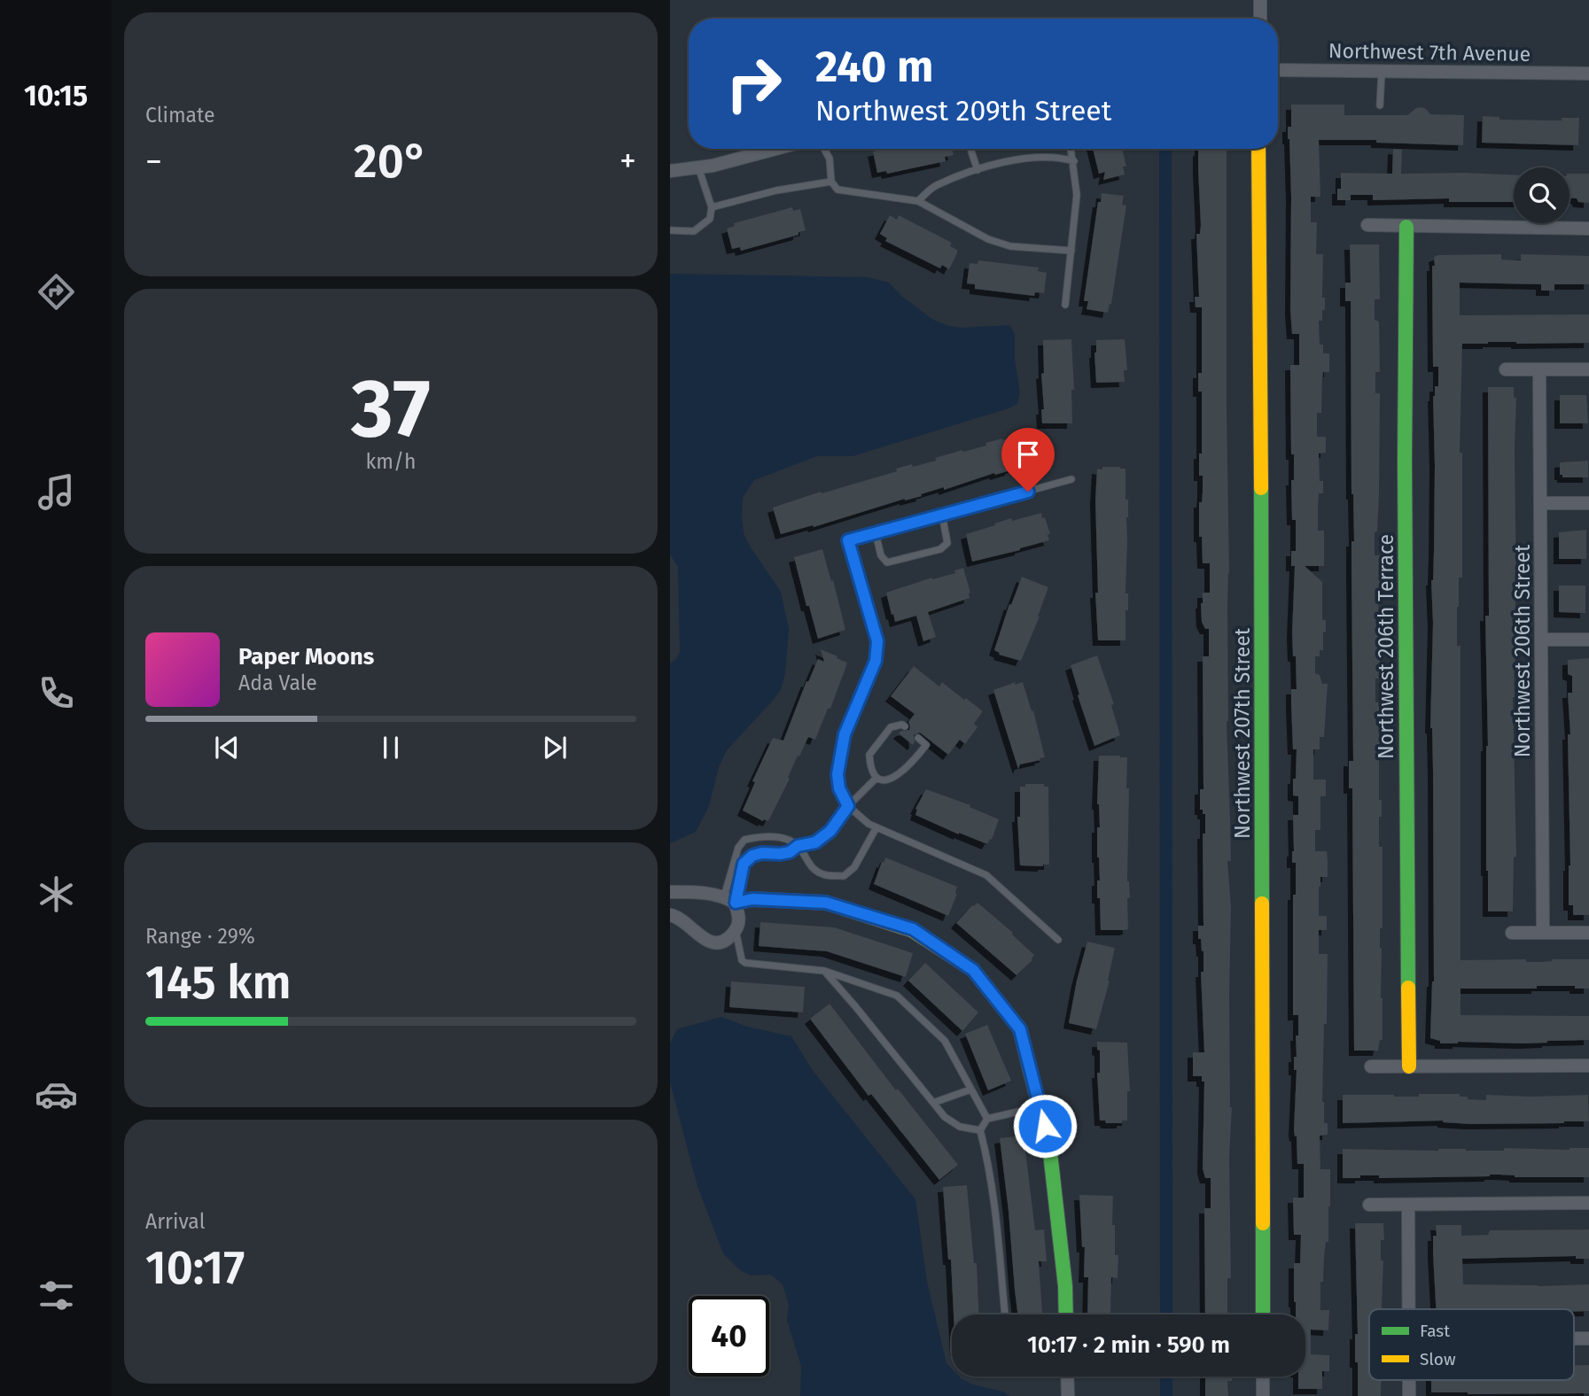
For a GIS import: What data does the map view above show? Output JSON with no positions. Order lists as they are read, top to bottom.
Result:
{
  "streets": {
    "street": [
      "Northwest 7th Avenue",
      "Northwest 206th Terrace",
      "Northwest 206th Street",
      "Northwest 207th Street"
    ]
  },
  "legend": ["Fast", "Slow"],
  "page": {
    "tabs": "10:15",
    "tile": [
      "Climate",
      ["37", "km/h"],
      ["Range · 29%", "145 km"],
      ["Arrival", "10:17"]
    ],
    "turn": ["240 m", "Northwest 209th Street"],
    "heat": ["−", "20°", "+"],
    "song": ["Paper Moons", "Ada Vale"],
    "limit": "40",
    "trip": "10:17 · 2 min · 590 m"
  }
}
